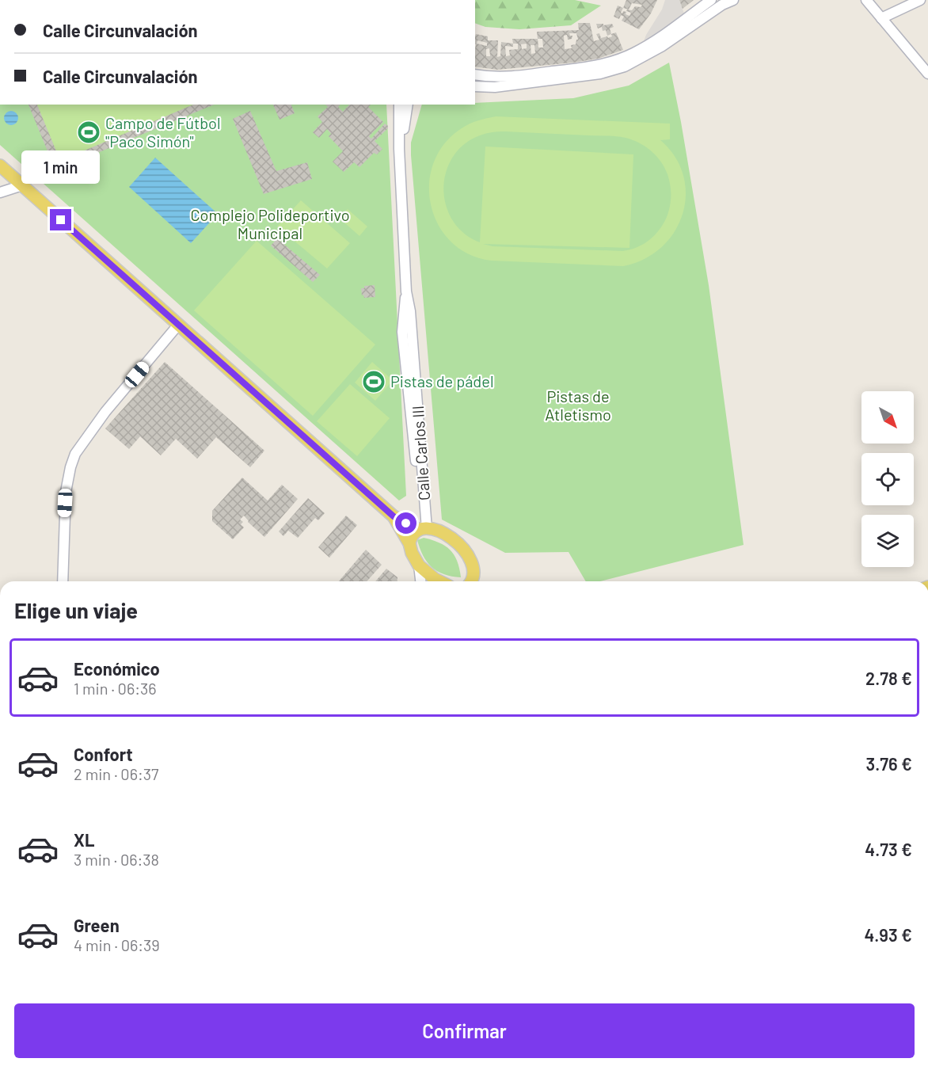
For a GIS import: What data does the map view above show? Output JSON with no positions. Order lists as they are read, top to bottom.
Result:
{
  "streets": {
    "street": ["Calle Carlos III"]
  },
  "parks": ["Complejo Polideportivo Municipal", "Pistas de Atletismo"],
  "places": {
    "sports": ["Campo de Fútbol \"Paco Simón\"", "Pistas de pádel"]
  },
  "north": "bottom right",
  "page": {
    "banner": ["Calle Circunvalación", "Calle Circunvalación"],
    "bubble": "1 min",
    "heading": "Elige un viaje",
    "list": [
      {
        "name": "Económico",
        "note": "1 min · 06:36",
        "value": "2.78 €"
      },
      {
        "name": "Confort",
        "note": "2 min · 06:37",
        "value": "3.76 €"
      },
      {
        "name": "XL",
        "note": "3 min · 06:38",
        "value": "4.73 €"
      },
      {
        "name": "Green",
        "note": "4 min · 06:39",
        "value": "4.93 €"
      }
    ],
    "buttons": "Confirmar"
  }
}
